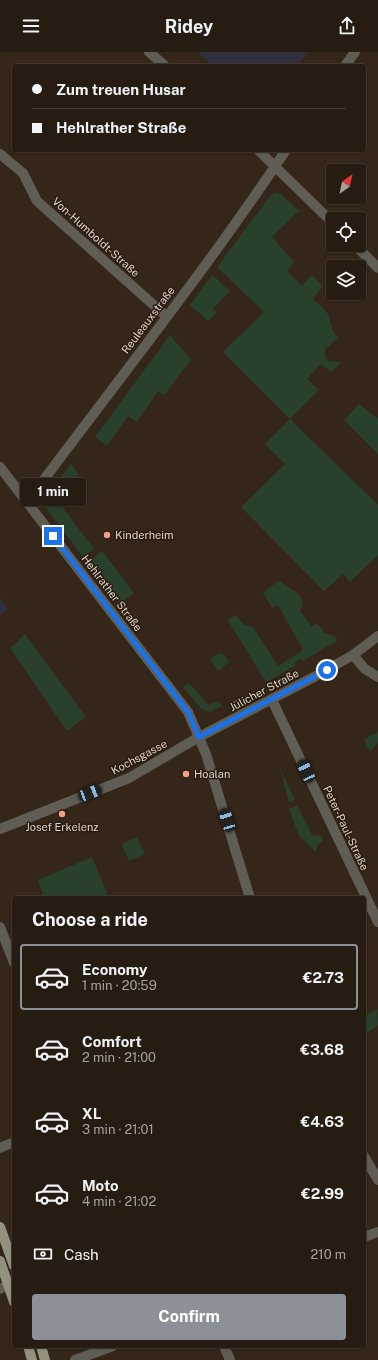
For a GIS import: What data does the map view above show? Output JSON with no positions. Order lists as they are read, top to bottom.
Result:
{
  "streets": {
    "street": [
      "Von-Humboldt-Straße",
      "Reuleauxstraße",
      "Hehlrather Straße",
      "Jülicher Straße",
      "Kochsgasse",
      "Peter-Paul-Straße"
    ]
  },
  "crossings": [
    ["Von-Humboldt-Straße", "Reuleauxstraße"],
    ["Reuleauxstraße", "Hehlrather Straße"],
    ["Hehlrather Straße", "Jülicher Straße"],
    ["Hehlrather Straße", "Kochsgasse"],
    ["Jülicher Straße", "Kochsgasse"],
    ["Jülicher Straße", "Peter-Paul-Straße"]
  ],
  "places": ["Kinderheim", "Hoalan", "Josef Erkelenz"],
  "north": "top right",
  "page": {
    "header": "Ridey",
    "banner": ["Zum treuen Husar", "Hehlrather Straße"],
    "bubble": "1 min",
    "heading": "Choose a ride",
    "list": [
      {
        "name": "Economy",
        "note": "1 min · 20:59",
        "value": "€2.73"
      },
      {
        "name": "Comfort",
        "note": "2 min · 21:00",
        "value": "€3.68"
      },
      {
        "name": "XL",
        "note": "3 min · 21:01",
        "value": "€4.63"
      },
      {
        "name": "Moto",
        "note": "4 min · 21:02",
        "value": "€2.99"
      }
    ],
    "pay": ["Cash", "210 m"],
    "buttons": "Confirm"
  }
}
